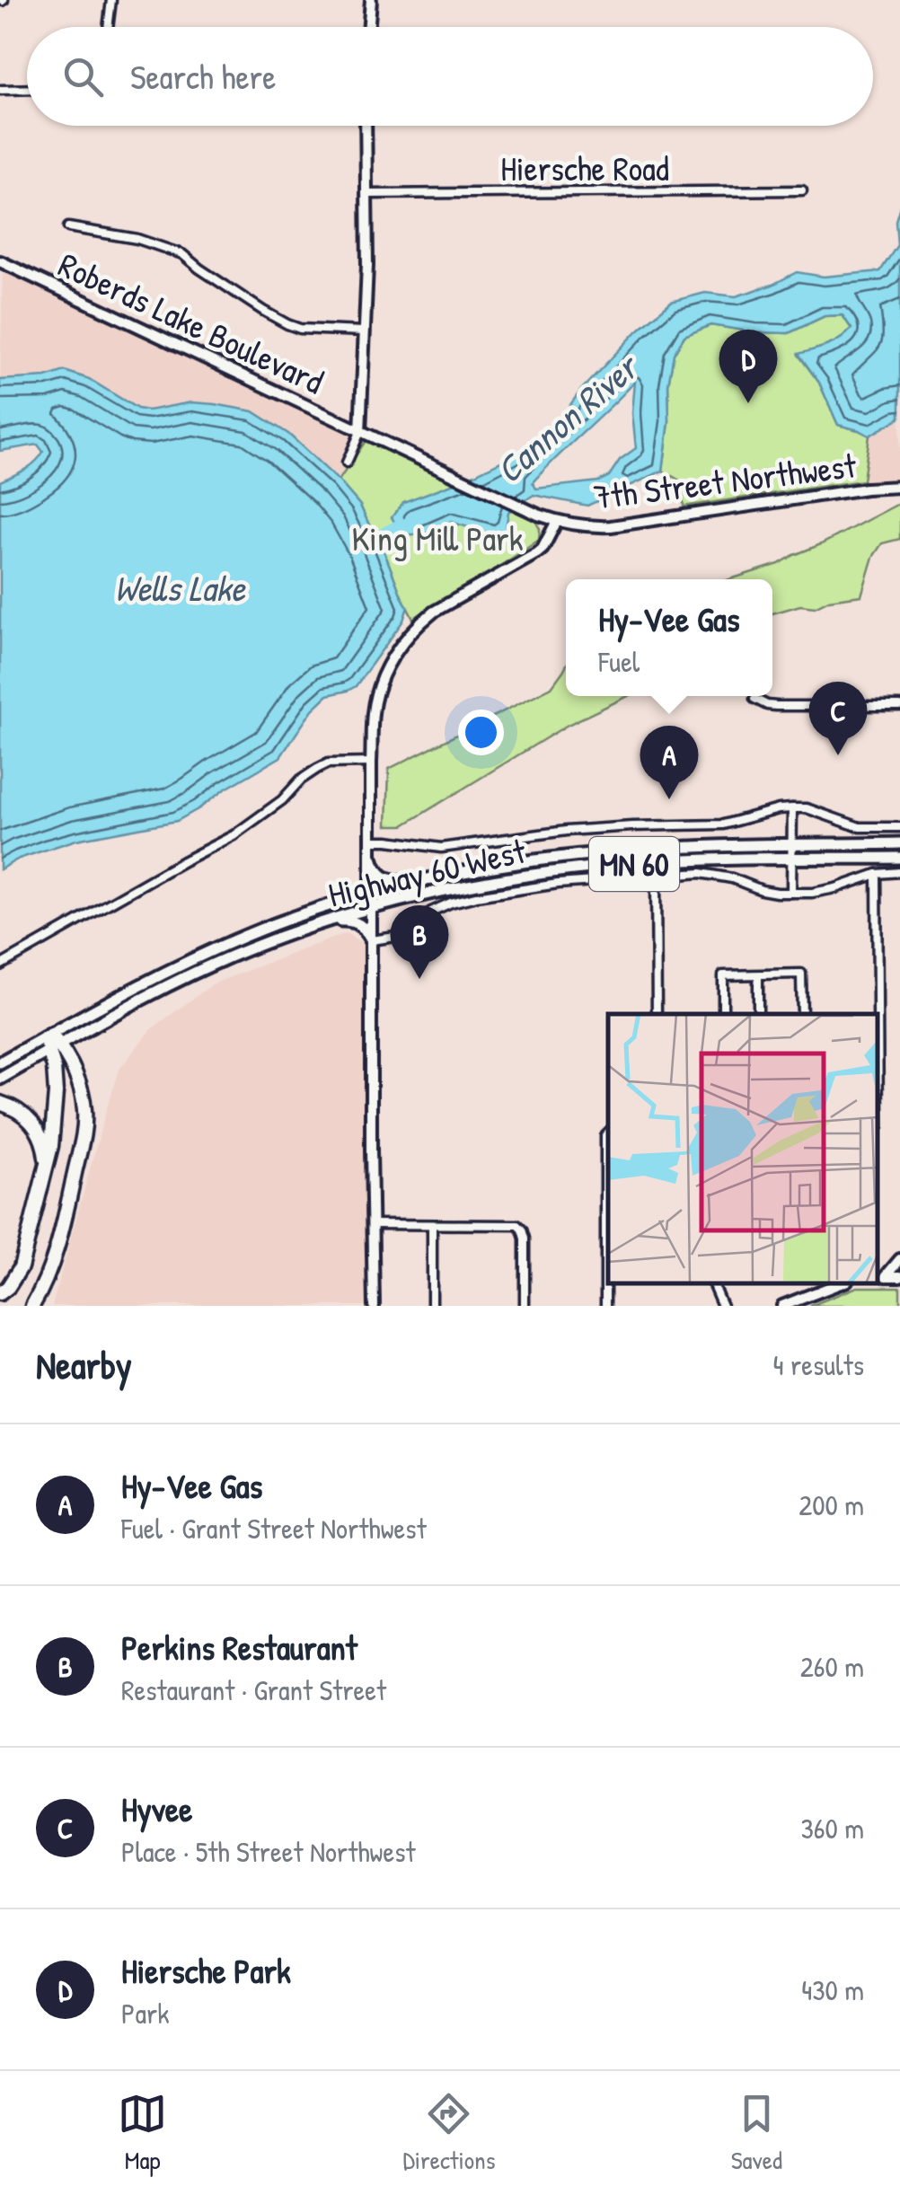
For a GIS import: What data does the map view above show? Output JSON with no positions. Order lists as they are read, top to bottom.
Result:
{
  "streets": {
    "main road": ["MN 60", "Highway 60 West"],
    "street": ["Hiersche Road", "Roberds Lake Boulevard", "7th Street Northwest"]
  },
  "crossings": [
    ["Roberds Lake Boulevard", "7th Street Northwest"],
    ["7th Street Northwest", "Highway 60 West"]
  ],
  "water": ["Cannon River", "Wells Lake"],
  "parks": ["King Mill Park"],
  "page": {
    "search": "Search here",
    "pins": [
      "D",
      "C",
      "A",
      "B"
    ],
    "popup": ["Hy-Vee Gas", "Fuel"],
    "heading": ["Nearby", "4 results"],
    "list": [
      {
        "mark": "A",
        "name": "Hy-Vee Gas",
        "note": "Fuel · Grant Street Northwest",
        "value": "200 m"
      },
      {
        "mark": "B",
        "name": "Perkins Restaurant",
        "note": "Restaurant · Grant Street",
        "value": "260 m"
      },
      {
        "mark": "C",
        "name": "Hyvee",
        "note": "Place · 5th Street Northwest",
        "value": "360 m"
      },
      {
        "mark": "D",
        "name": "Hiersche Park",
        "note": "Park",
        "value": "430 m"
      }
    ],
    "nav": ["Map", "Directions", "Saved"]
  }
}
